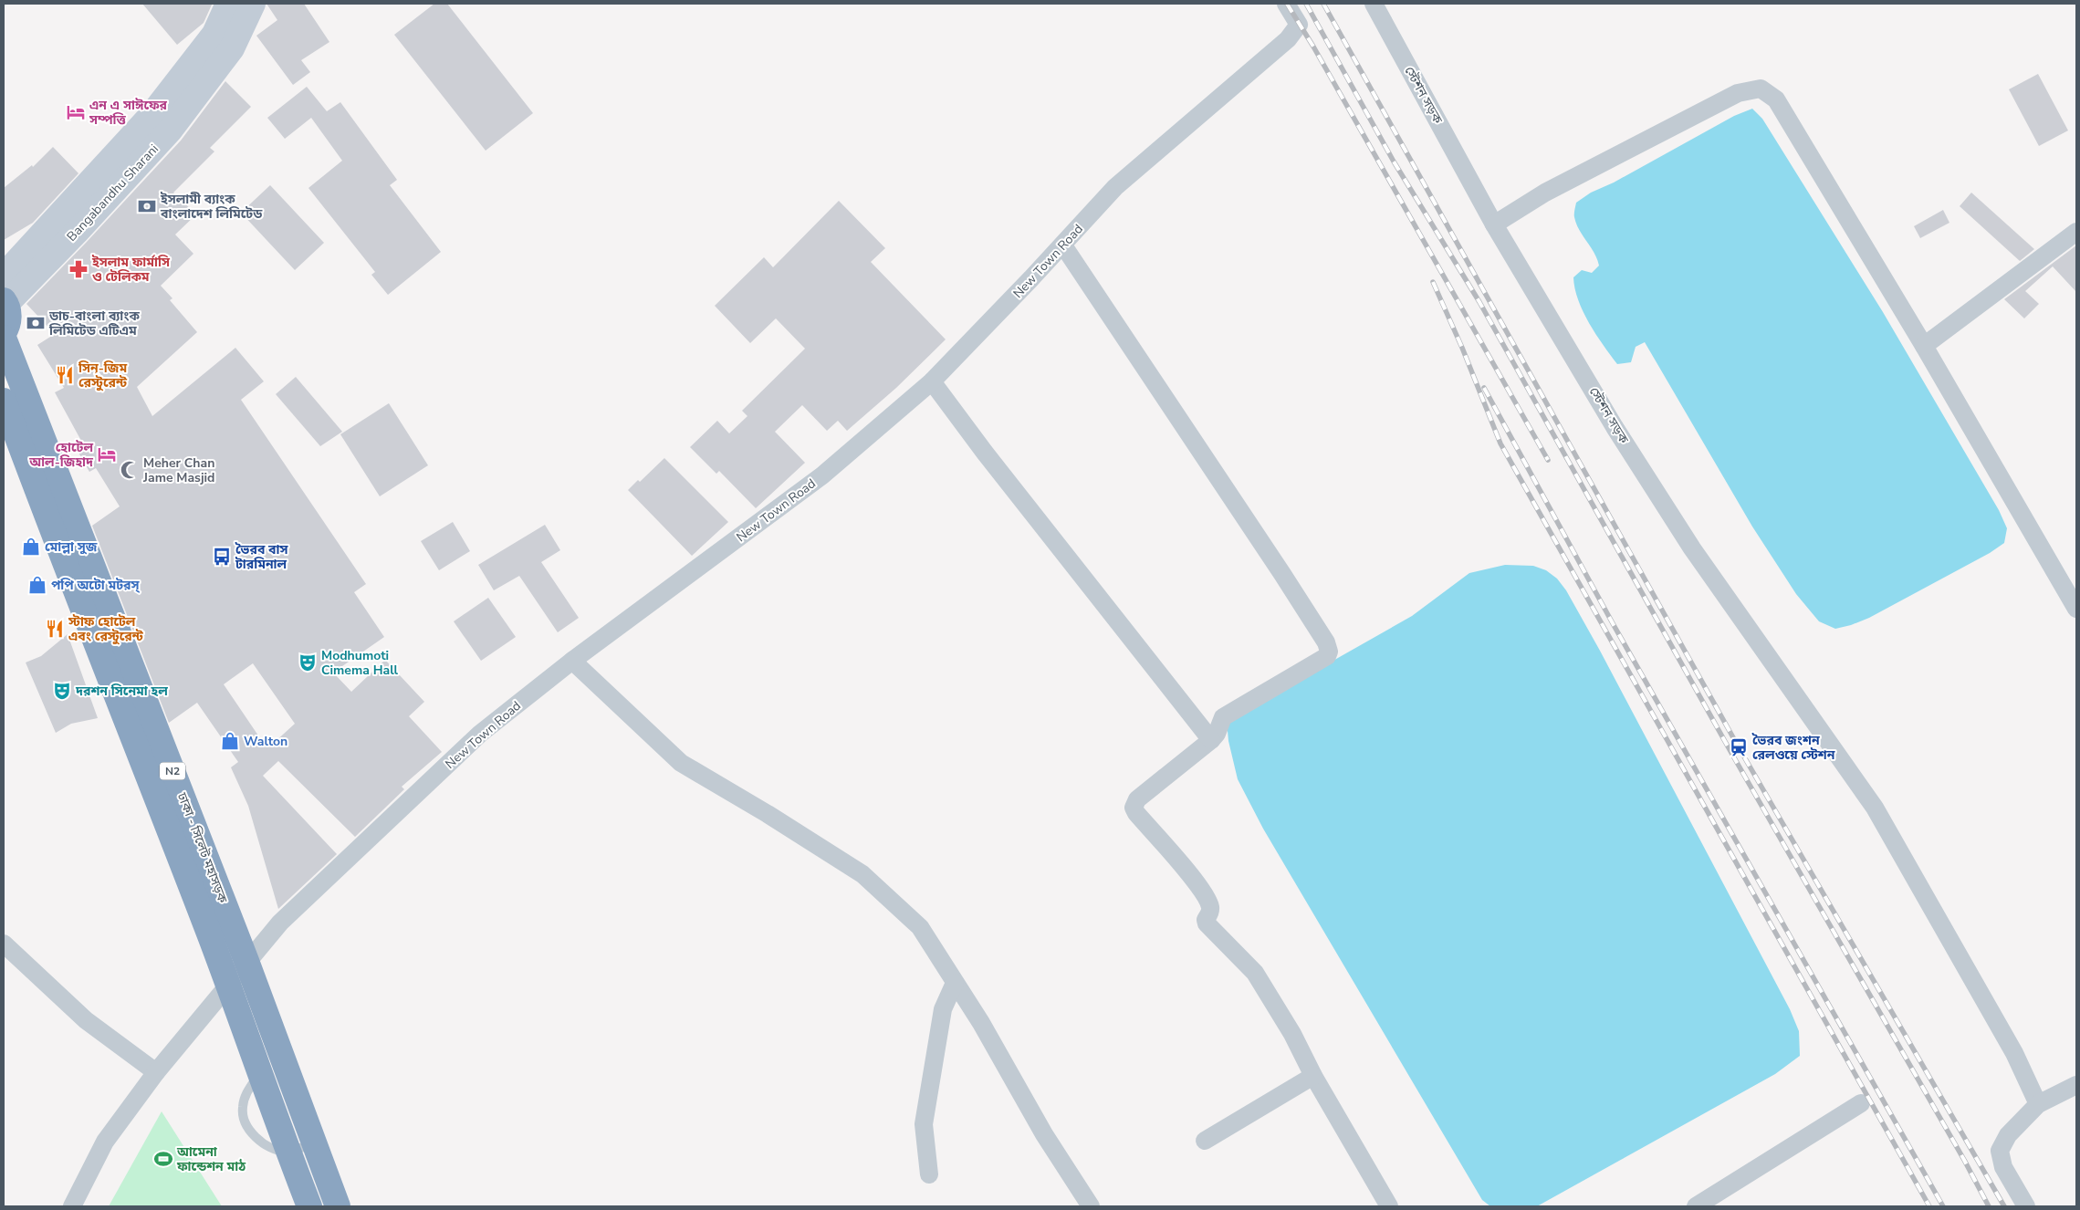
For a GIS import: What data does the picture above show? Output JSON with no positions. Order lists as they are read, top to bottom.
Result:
{
  "streets": {
    "highway": ["N2", "ঢাকা - সিলেট মহাসড়ক"],
    "street": ["স্টেশন সড়ক", "Bangabandhu Sharani", "New Town Road"]
  },
  "crossings": [
    ["New Town Road", "ঢাকা - সিলেট মহাসড়ক"]
  ],
  "places": {
    "hotel": ["এন এ সাঈফের সম্পত্তি", "হোটেল আল-জিহাদ"],
    "bank": ["ইসলামী ব্যাংক বাংলাদেশ লিমিটেড", "ডাচ-বাংলা ব্যাংক লিমিটেড এটিএম"],
    "pharmacy": ["ইসলাম ফার্মাসি ও টেলিকম"],
    "restaurant": ["সিন্-জিম রেস্টুরেন্ট", "স্টাফ হোটেল এবং রেস্টুরেন্ট"],
    "mosque": ["Meher Chan Jame Masjid"],
    "shop": ["মোল্লা সুজ", "পপি অটো মটরস্", "Walton"],
    "bus stop": ["ভৈরব বাস টারমিনাল"],
    "theatre": ["Modhumoti Cimema Hall", "দরশন সিনেমা হল"],
    "station": ["ভৈরব জংশন রেলওয়ে স্টেশন"],
    "sports": ["আমেনা ফান্ডেশন মাঠ"]
  }
}
